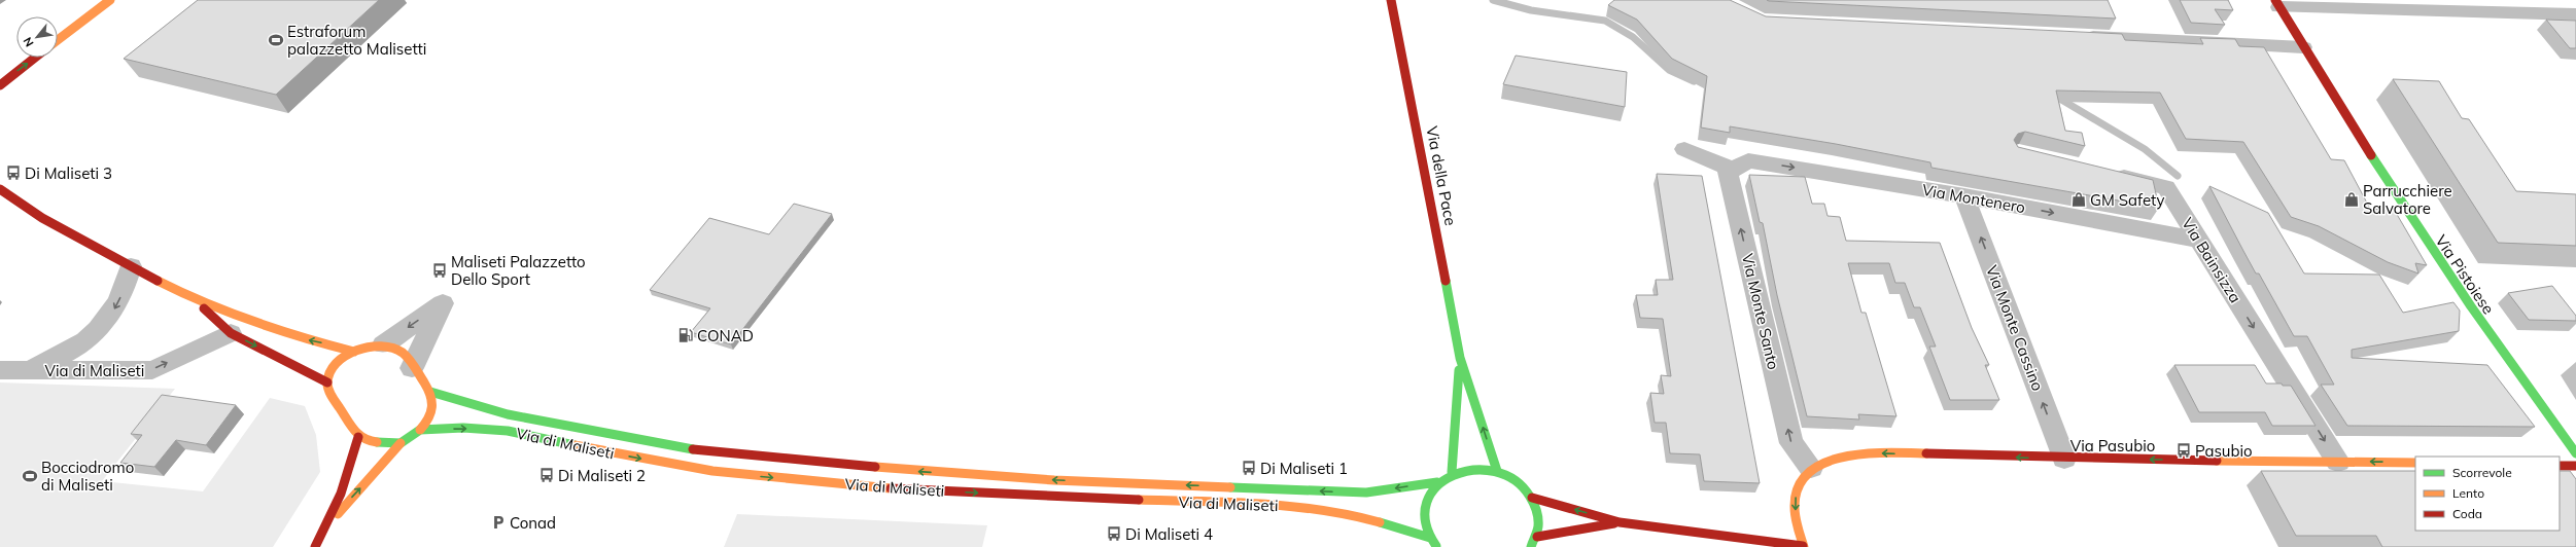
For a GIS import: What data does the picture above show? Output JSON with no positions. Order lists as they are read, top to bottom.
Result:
{
  "streets": {
    "street": [
      "Via della Pace",
      "Via Montenero",
      "Via Bainsizza",
      "Via Pistoiese",
      "Via Monte Santo",
      "Via Monte Cassino",
      "Via di Maliseti",
      "Via Pasubio"
    ]
  },
  "crossings": [
    ["Via Montenero", "Via Bainsizza"],
    ["Via Montenero", "Via Monte Santo"],
    ["Via Montenero", "Via Monte Cassino"],
    ["Via Bainsizza", "Via Pasubio"],
    ["Via Monte Santo", "Via Pasubio"],
    ["Via Monte Cassino", "Via Pasubio"]
  ],
  "one_way": [
    "Via Bainsizza",
    "Via Monte Santo",
    "Via Monte Cassino",
    "Via Pasubio"
  ],
  "places": {
    "sports": ["Estraforum palazzetto Malisetti", "Bocciodromo di Maliseti"],
    "bus stop": [
      "Di Maliseti 3",
      "Maliseti Palazzetto Dello Sport",
      "Pasubio",
      "Di Maliseti 1",
      "Di Maliseti 2",
      "Di Maliseti 4"
    ],
    "shop": ["GM Safety", "Parrucchiere Salvatore"],
    "fuel station": ["CONAD"],
    "parking": ["Conad"]
  },
  "legend": ["Scorrevole", "Lento", "Coda"],
  "north": "bottom left"
}
